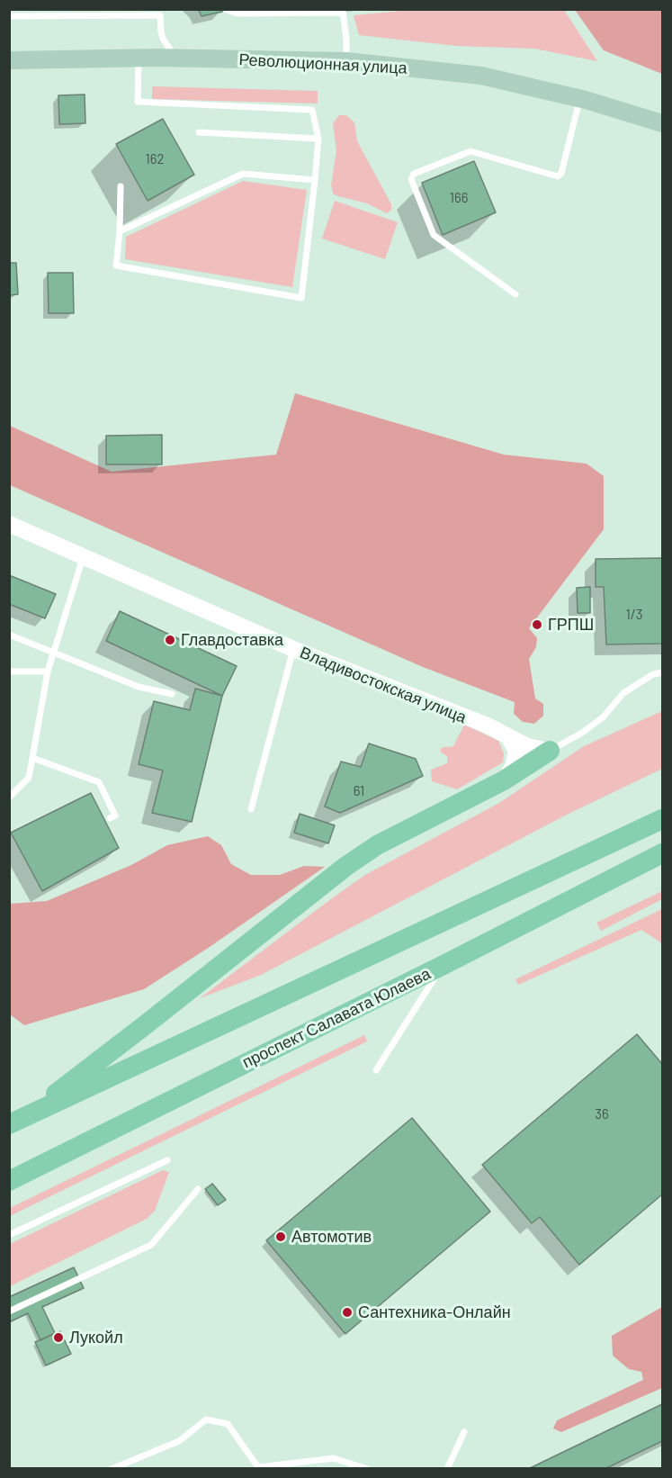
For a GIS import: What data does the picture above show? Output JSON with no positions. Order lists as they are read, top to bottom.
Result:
{
  "streets": {
    "main road": ["Революционная улица", "проспект Салавата Юлаева"],
    "street": ["Владивостокская улица"]
  },
  "places": [
    "ГРПШ",
    "Главдоставка",
    "Автомотив",
    "Сантехника-Онлайн",
    "Лукойл"
  ],
  "house_numbers": [
    "162",
    "166",
    "1/3",
    "61",
    "36"
  ]
}
